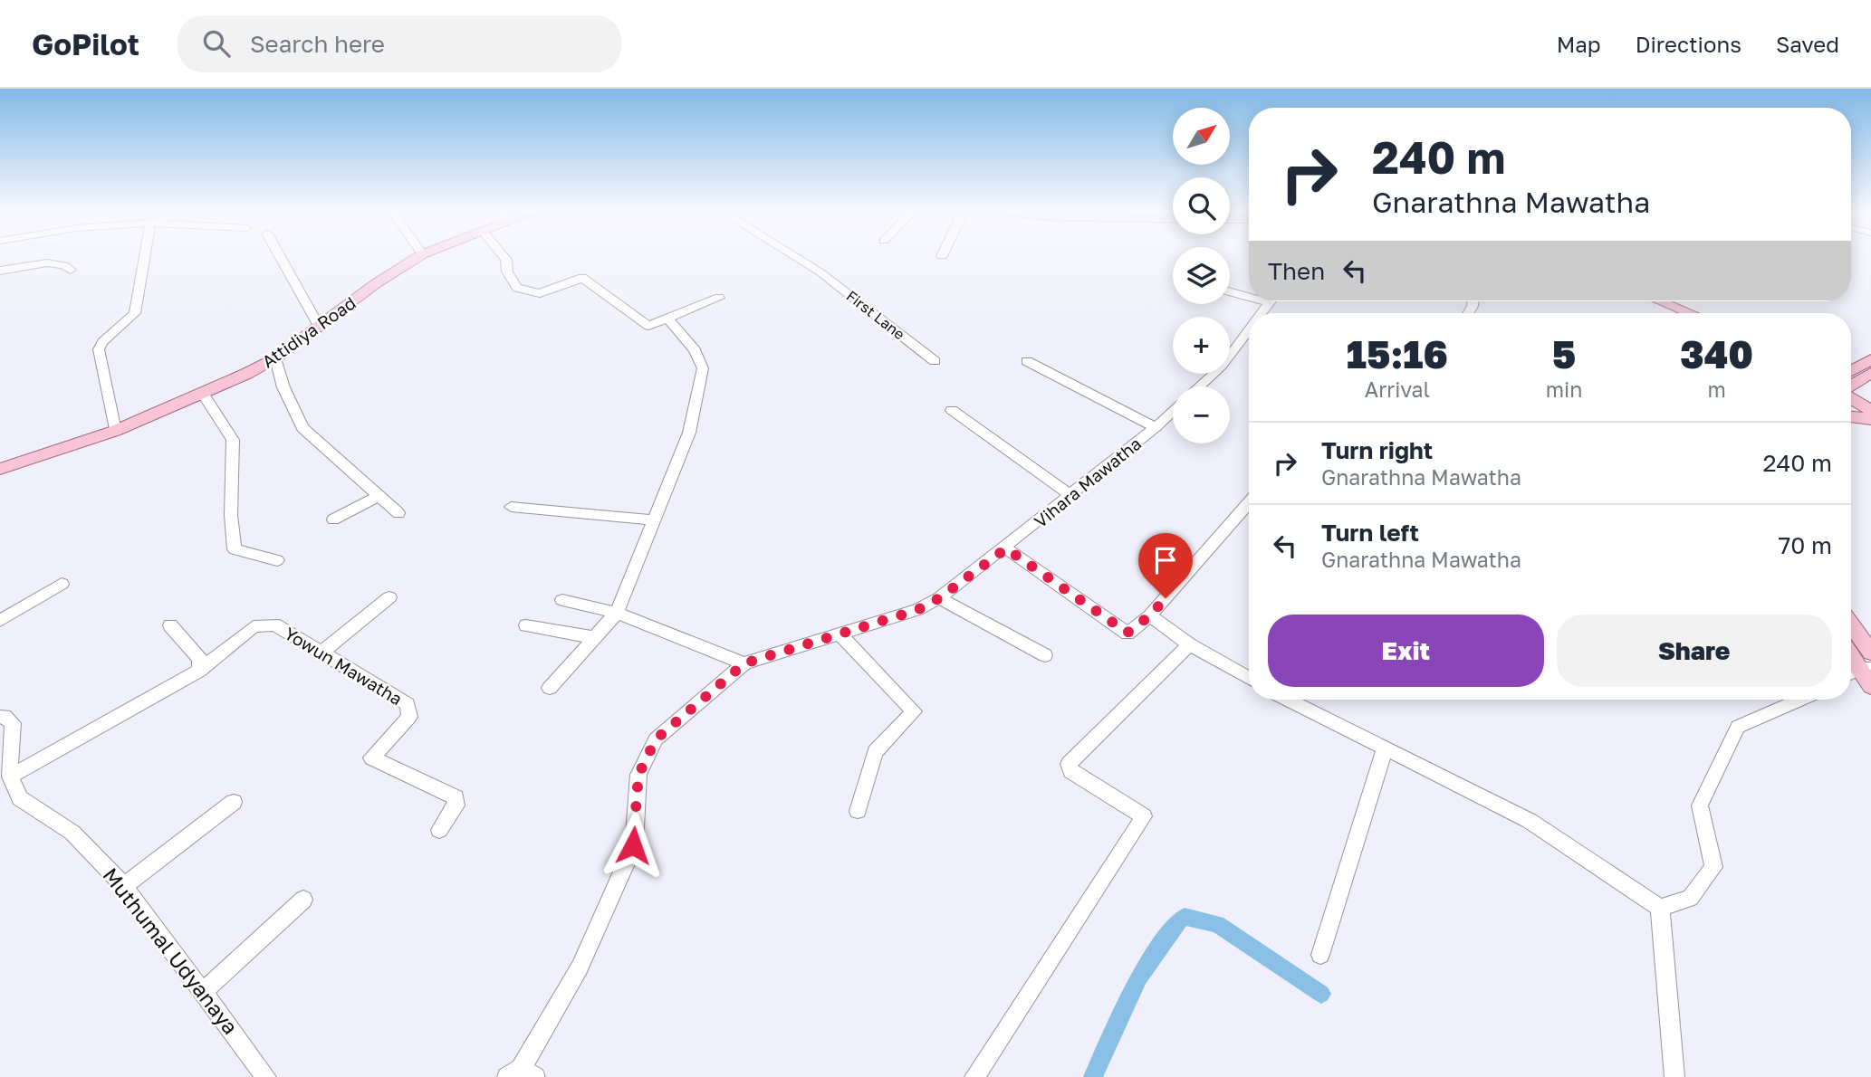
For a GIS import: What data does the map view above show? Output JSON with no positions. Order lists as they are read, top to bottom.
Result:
{
  "streets": {
    "main road": ["Attidiya Road"],
    "street": [
      "First Lane",
      "Vihara Mawatha",
      "Yowun Mawatha",
      "Muthumal Udyanaya"
    ]
  },
  "crossings": [
    ["Yowun Mawatha", "Muthumal Udyanaya"]
  ],
  "north": "top right",
  "page": {
    "header": "GoPilot",
    "search": "Search here",
    "nav": ["Map", "Directions", "Saved"],
    "map_buttons": ["+", "−"],
    "turn": ["240 m", "Gnarathna Mawatha"],
    "then": "Then",
    "eta": [
      "15:16",
      "Arrival",
      "5",
      "min",
      "340",
      "m"
    ],
    "list": [
      {
        "name": "Turn right",
        "note": "Gnarathna Mawatha",
        "value": "240 m"
      },
      {
        "name": "Turn left",
        "note": "Gnarathna Mawatha",
        "value": "70 m"
      }
    ],
    "buttons": ["Exit", "Share"]
  }
}
